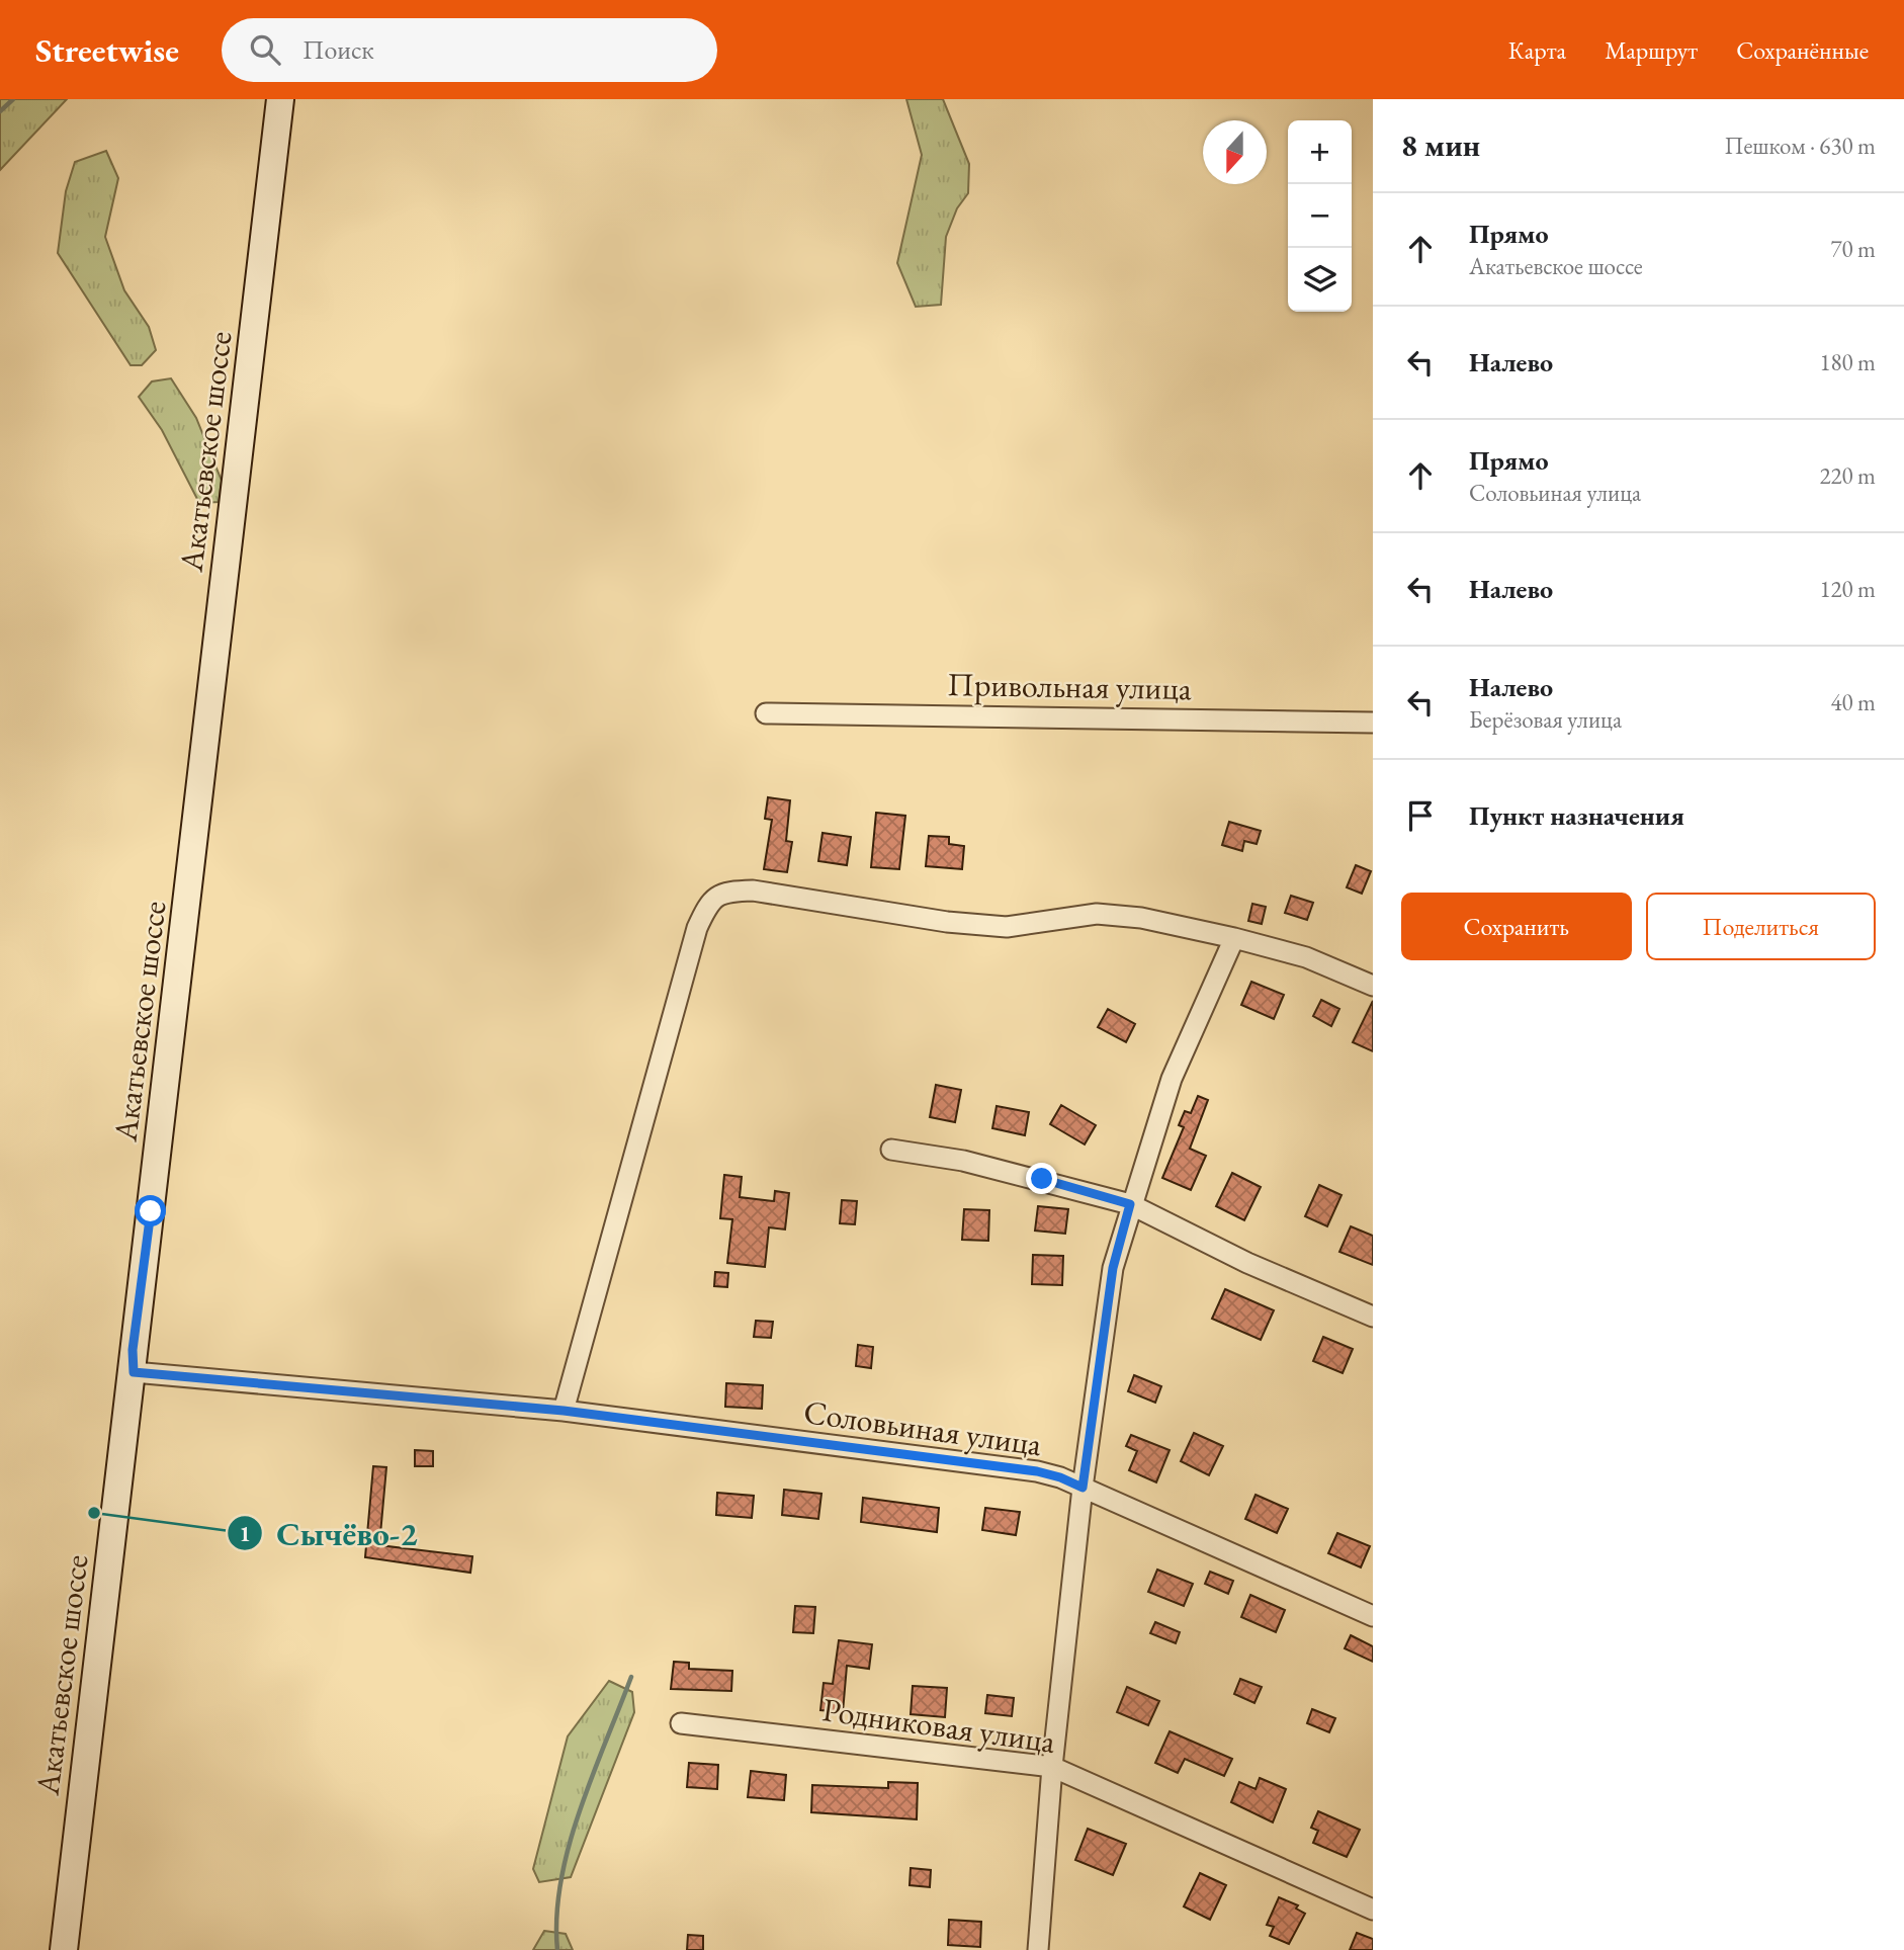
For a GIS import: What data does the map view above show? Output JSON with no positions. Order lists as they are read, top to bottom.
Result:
{
  "streets": {
    "street": [
      "Акатьевское шоссе",
      "Привольная улица",
      "Соловьиная улица",
      "Родниковая улица"
    ]
  },
  "crossings": [
    ["Акатьевское шоссе", "Соловьиная улица"]
  ],
  "places": ["Сычёво-2"],
  "north": "bottom",
  "page": {
    "header": "Streetwise",
    "search": "Поиск",
    "nav": ["Карта", "Маршрут", "Сохранённые"],
    "heading": ["8 мин", "Пешком · 630 m"],
    "map_buttons": ["+", "−"],
    "list": [
      ["Прямо", "Акатьевское шоссе", "70 m"],
      ["Налево", "180 m"],
      ["Прямо", "Соловьиная улица", "220 m"],
      ["Налево", "120 m"],
      ["Налево", "Берёзовая улица", "40 m"],
      "Пункт назначения"
    ],
    "buttons": ["Сохранить", "Поделиться"]
  }
}
